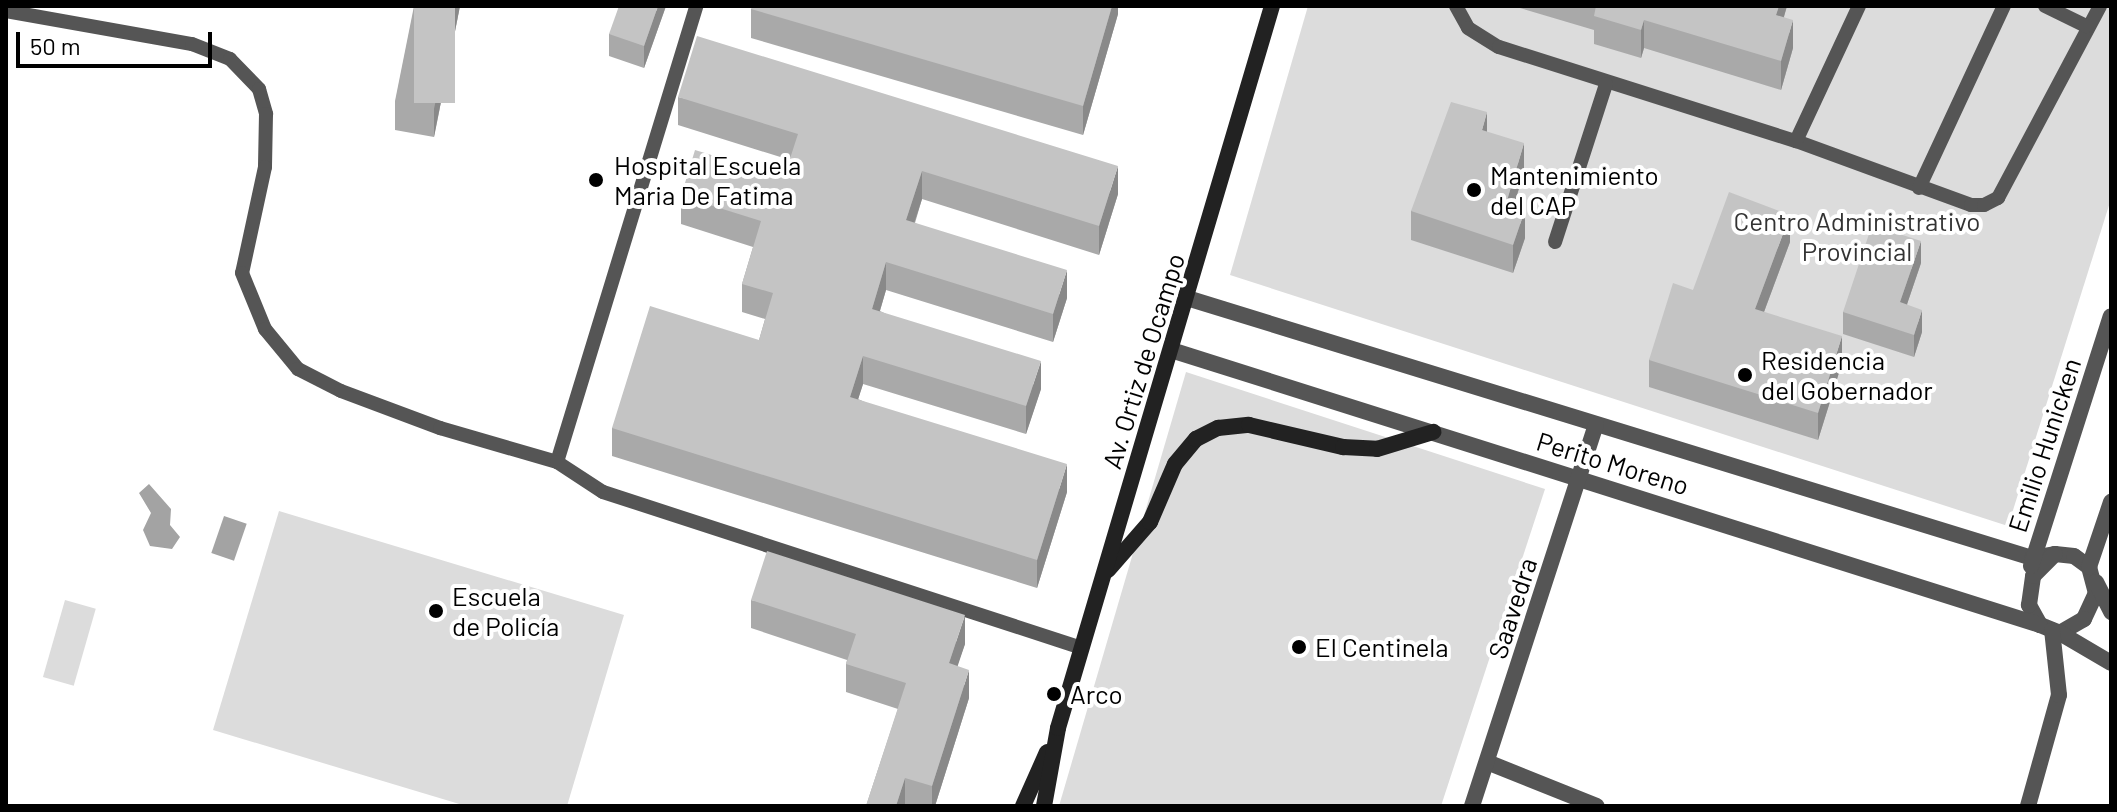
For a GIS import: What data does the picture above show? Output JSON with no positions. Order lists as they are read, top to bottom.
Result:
{
  "streets": {
    "main road": ["Av. Ortiz de Ocampo"],
    "street": ["Emilio Hunicken", "Perito Moreno", "Saavedra"]
  },
  "crossings": [
    ["Av. Ortiz de Ocampo", "Perito Moreno"],
    ["Emilio Hunicken", "Perito Moreno"],
    ["Perito Moreno", "Saavedra"]
  ],
  "parks": ["Centro Administrativo Provincial"],
  "places": [
    "Hospital Escuela Maria De Fatima",
    "Mantenimiento del CAP",
    "Residencia del Gobernador",
    "Escuela de Policía",
    "El Centinela",
    "Arco"
  ],
  "scale_bar": "50 m"
}
